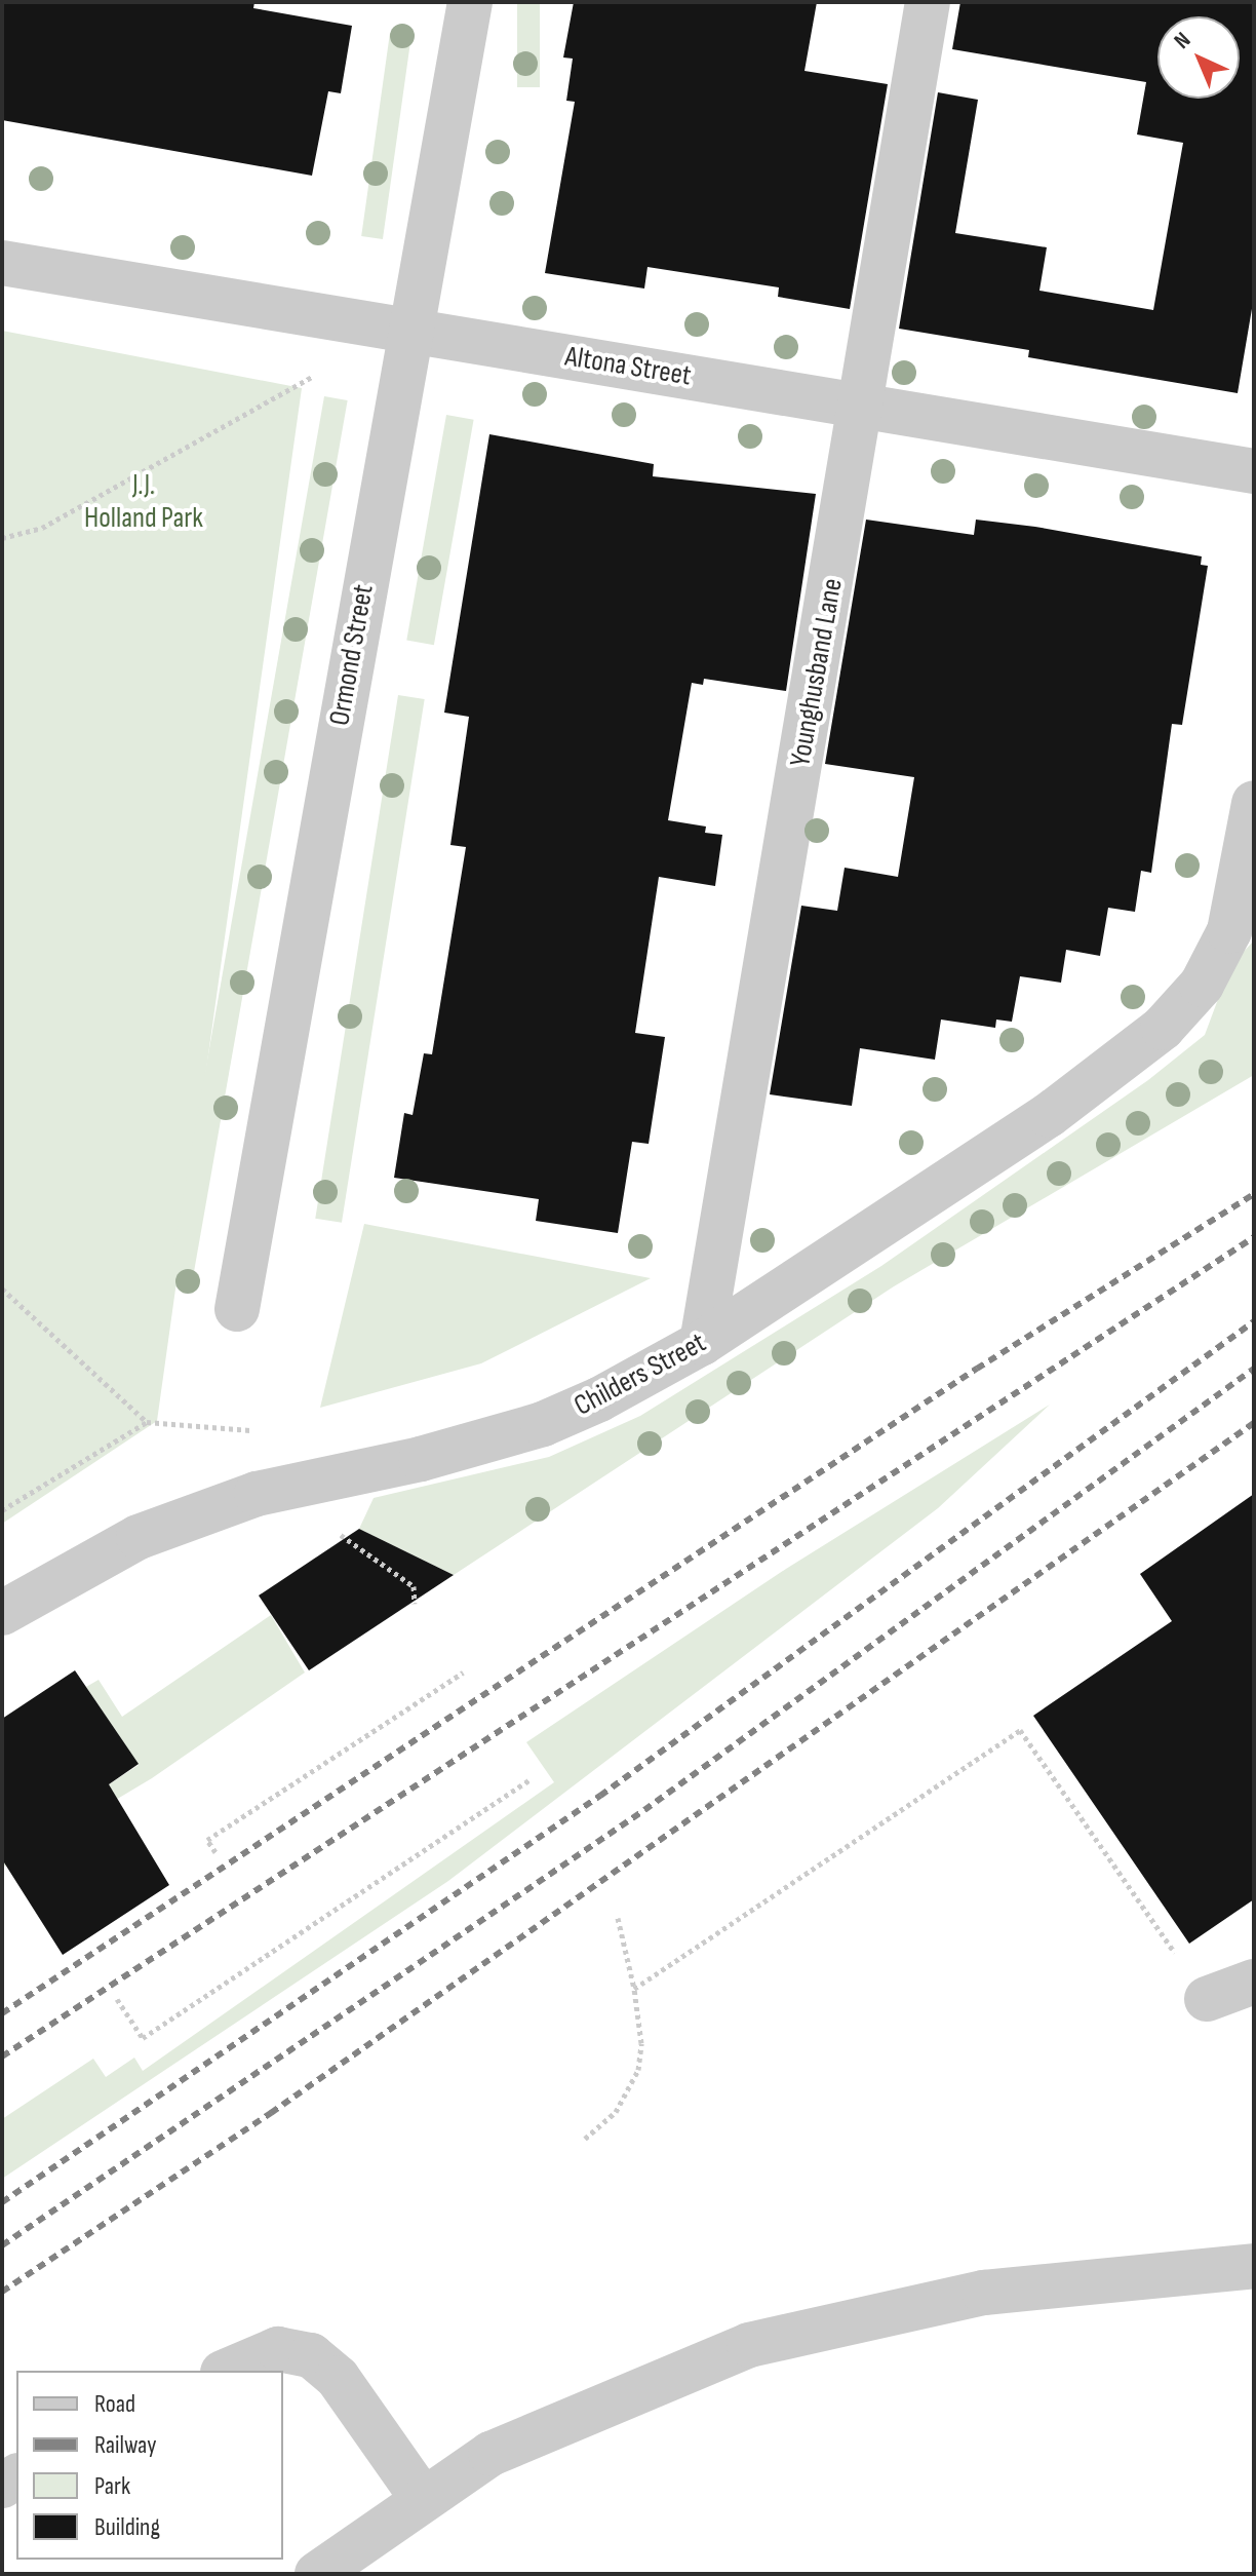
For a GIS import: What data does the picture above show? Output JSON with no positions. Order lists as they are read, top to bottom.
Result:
{
  "streets": {
    "street": [
      "Altona Street",
      "Ormond Street",
      "Younghusband Lane",
      "Childers Street"
    ]
  },
  "crossings": [
    ["Altona Street", "Ormond Street"],
    ["Altona Street", "Younghusband Lane"],
    ["Younghusband Lane", "Childers Street"]
  ],
  "parks": ["J.J. Holland Park"],
  "legend": [
    "Road",
    "Railway",
    "Park",
    "Building"
  ],
  "north": "top left"
}
